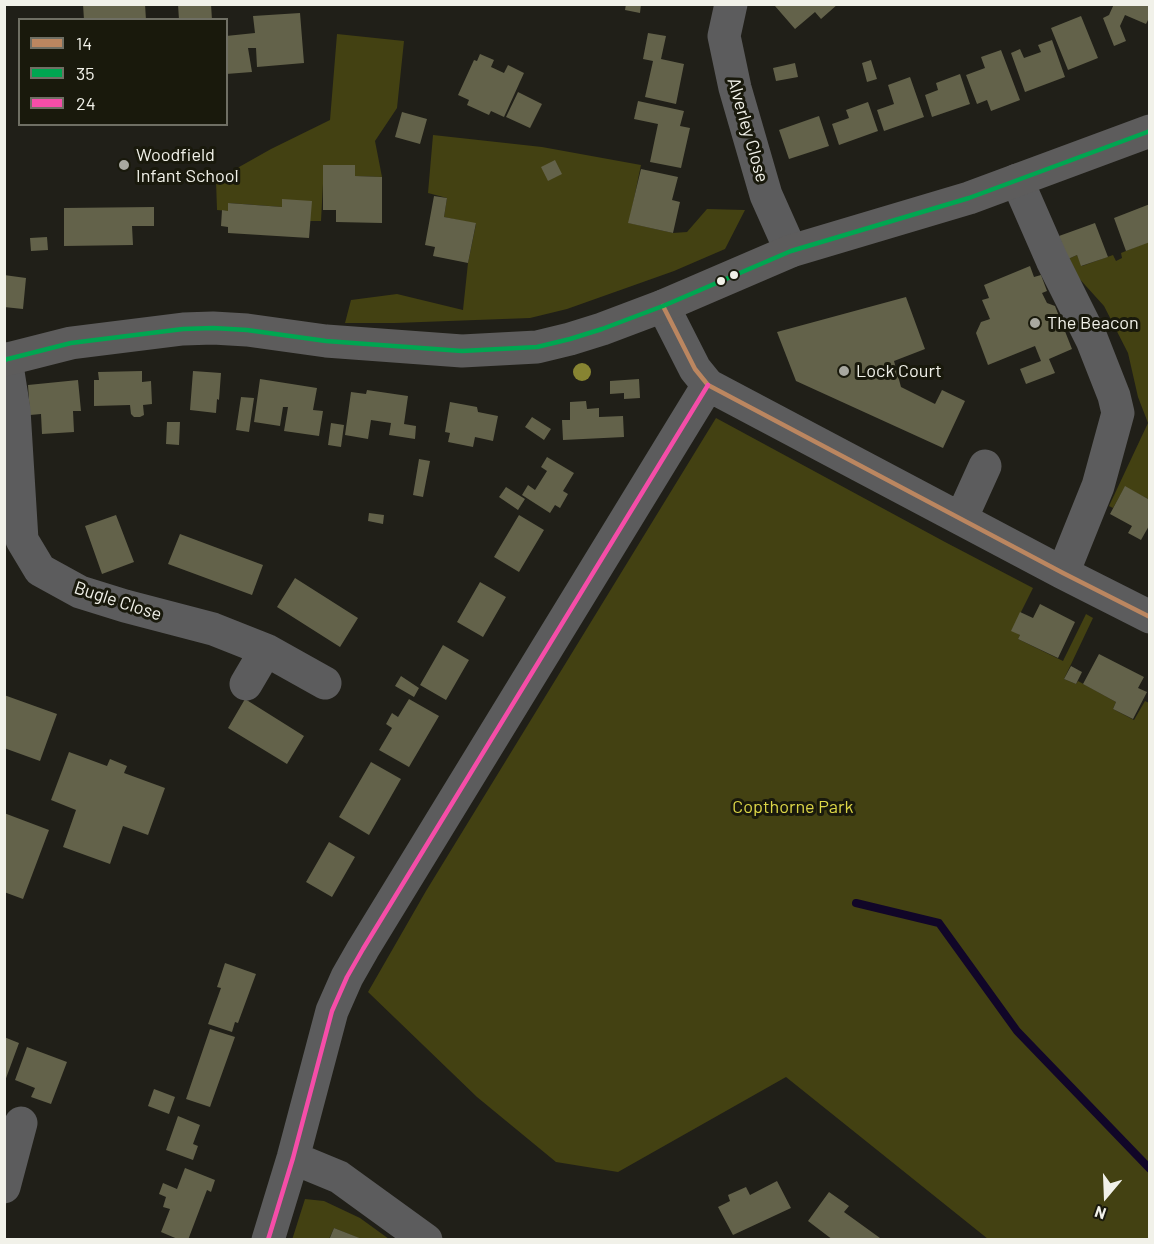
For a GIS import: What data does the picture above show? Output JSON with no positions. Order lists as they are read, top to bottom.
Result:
{
  "streets": {
    "street": ["Alverley Close", "Bugle Close"]
  },
  "parks": ["Copthorne Park"],
  "places": ["Woodfield Infant School", "The Beacon", "Lock Court"],
  "lines": ["transit line 35", "transit line 14", "transit line 24"],
  "legend": ["14", "35", "24"],
  "north": "bottom"
}
